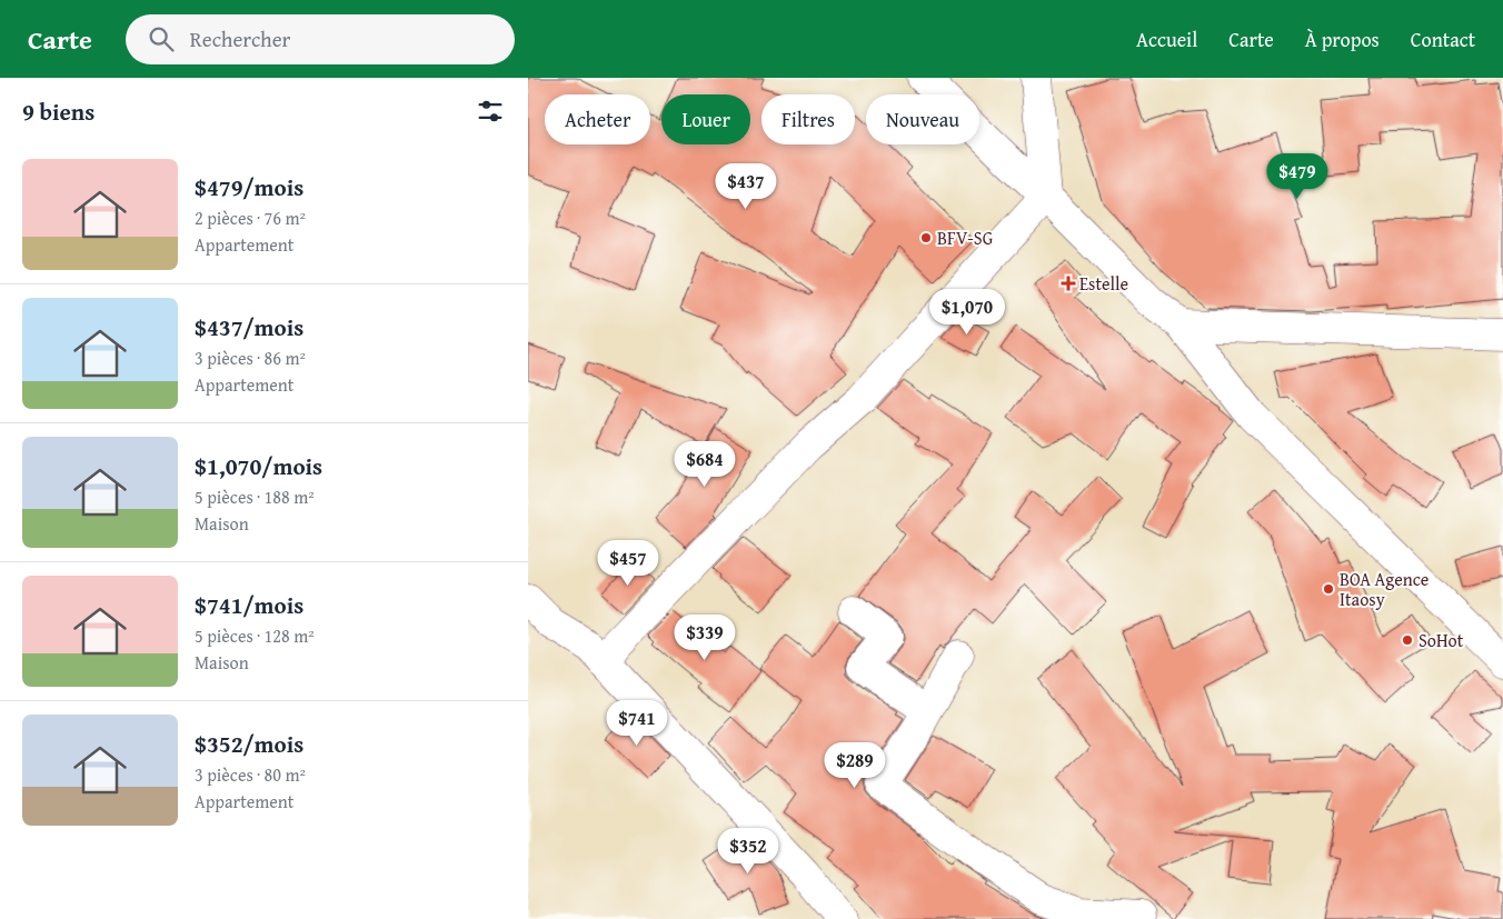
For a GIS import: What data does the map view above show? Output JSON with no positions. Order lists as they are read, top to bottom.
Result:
{
  "places": {
    "other": ["BFV-SG", "BOA Agence Itaosy", "SoHot"],
    "health": ["Estelle"]
  },
  "page": {
    "header": "Carte",
    "search": "Rechercher",
    "nav": [
      "Accueil",
      "Carte",
      "À propos",
      "Contact"
    ],
    "heading": "9 biens",
    "chip": [
      "Acheter",
      "Louer",
      "Filtres",
      "Nouveau"
    ],
    "list": [
      {
        "name": "$479/mois",
        "note": "2 pièces · 76 m² · Appartement"
      },
      {
        "name": "$437/mois",
        "note": "3 pièces · 86 m² · Appartement"
      },
      {
        "name": "$1,070/mois",
        "note": "5 pièces · 188 m² · Maison"
      },
      {
        "name": "$741/mois",
        "note": "5 pièces · 128 m² · Maison"
      },
      {
        "name": "$352/mois",
        "note": "3 pièces · 80 m² · Appartement"
      }
    ],
    "price": [
      "$479",
      "$437",
      "$1,070",
      "$684",
      "$457",
      "$339",
      "$741",
      "$289",
      "$352"
    ]
  }
}
